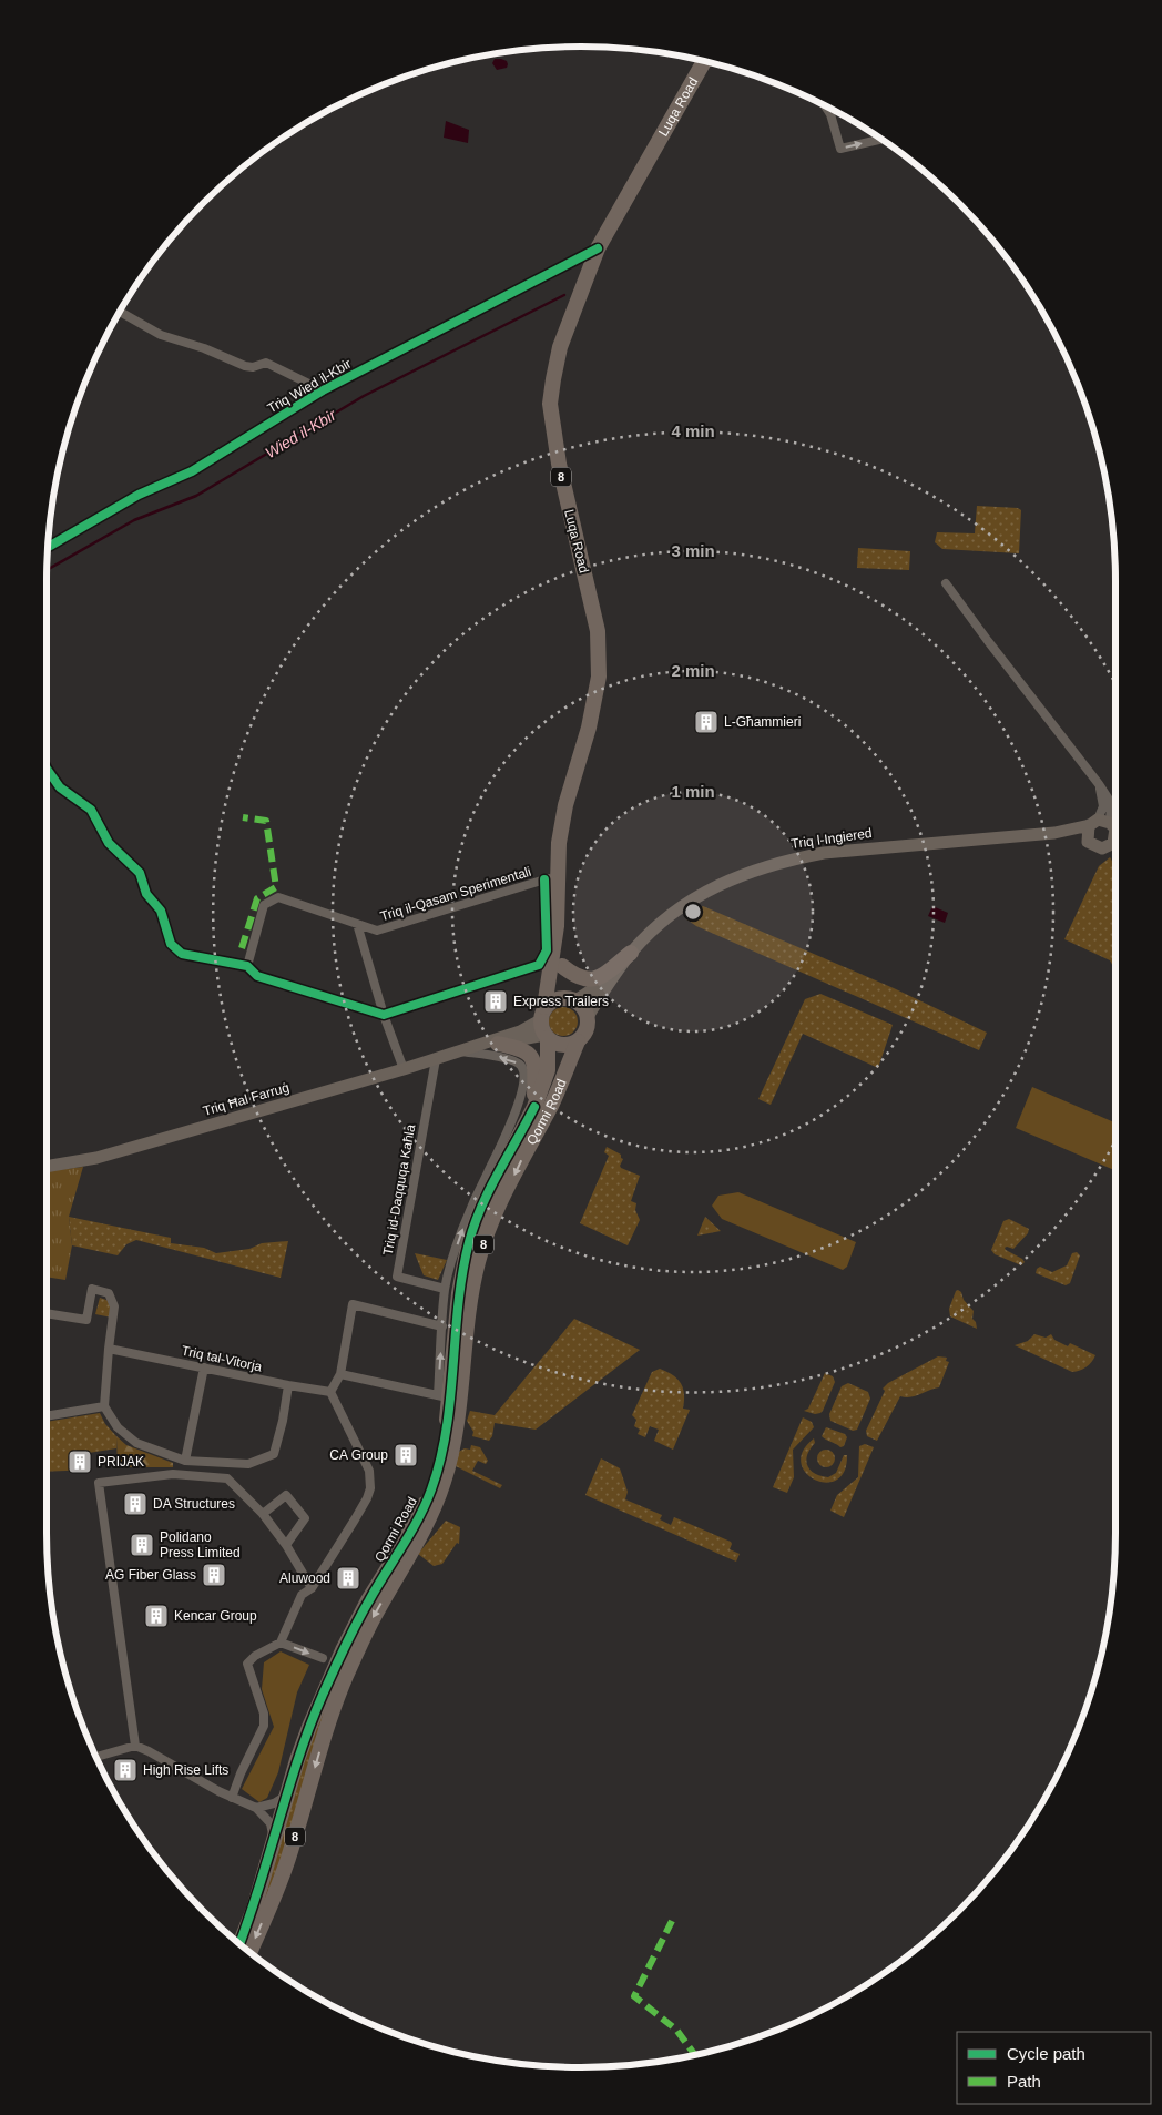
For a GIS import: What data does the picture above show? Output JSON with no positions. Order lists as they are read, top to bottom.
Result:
{
  "streets": {
    "highway": ["Luqa Road", "8", "Qormi Road"],
    "main road": ["Triq l-Ingiered", "Triq Ħal Farruġ"],
    "street": [
      "Triq Wied il-Kbir",
      "Triq il-Qasam Sperimentali",
      "Triq id-Daqquqa Kaħla",
      "Triq tal-Vitorja"
    ]
  },
  "crossings": [
    ["Luqa Road", "Triq Wied il-Kbir"],
    ["Luqa Road", "8"],
    ["Luqa Road", "Triq l-Ingiered"],
    ["Luqa Road", "Triq il-Qasam Sperimentali"],
    ["Luqa Road", "Qormi Road"],
    ["8", "Triq l-Ingiered"],
    ["8", "Qormi Road"],
    ["Triq l-Ingiered", "Qormi Road"],
    ["Triq Ħal Farruġ", "Qormi Road"],
    ["Triq Ħal Farruġ", "Triq id-Daqquqa Kaħla"],
    ["Qormi Road", "Triq id-Daqquqa Kaħla"]
  ],
  "water": ["Wied il-Kbir"],
  "places": {
    "building": [
      "L-Għammieri",
      "Express Trailers",
      "CA Group",
      "PRIJAK",
      "DA Structures",
      "Polidano Press Limited",
      "AG Fiber Glass",
      "Aluwood",
      "Kencar Group",
      "High Rise Lifts"
    ]
  },
  "legend": ["Cycle path", "Path"],
  "rings": [
    "4 min",
    "3 min",
    "2 min",
    "1 min"
  ]
}
